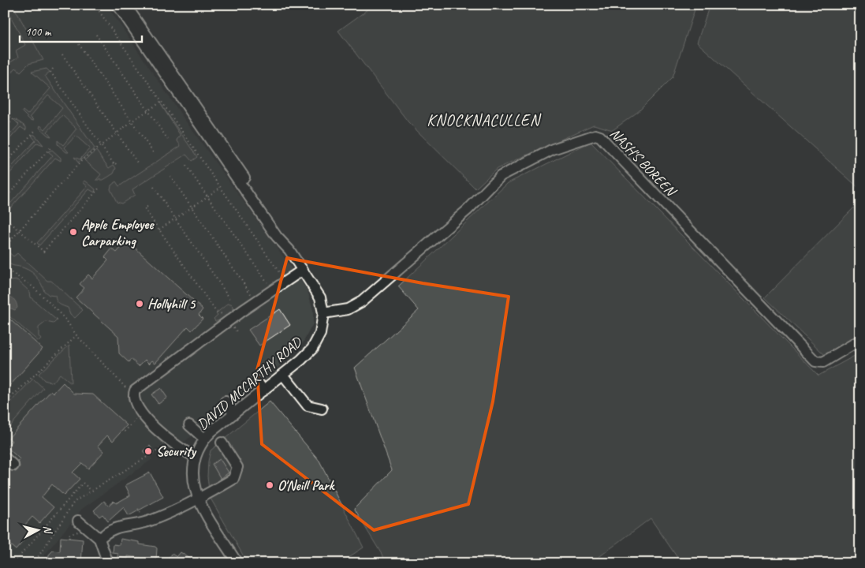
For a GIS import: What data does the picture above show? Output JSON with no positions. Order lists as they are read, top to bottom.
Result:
{
  "streets": {
    "street": ["NASH'S BOREEN", "DAVID MCCARTHY ROAD"]
  },
  "crossings": [
    ["NASH'S BOREEN", "DAVID MCCARTHY ROAD"]
  ],
  "districts": ["KNOCKNACULLEN"],
  "places": [
    "Apple Employee Carparking",
    "Hollyhill 5",
    "Security",
    "O'Neill Park"
  ],
  "scale_bar": "100 m",
  "north": "right"
}
